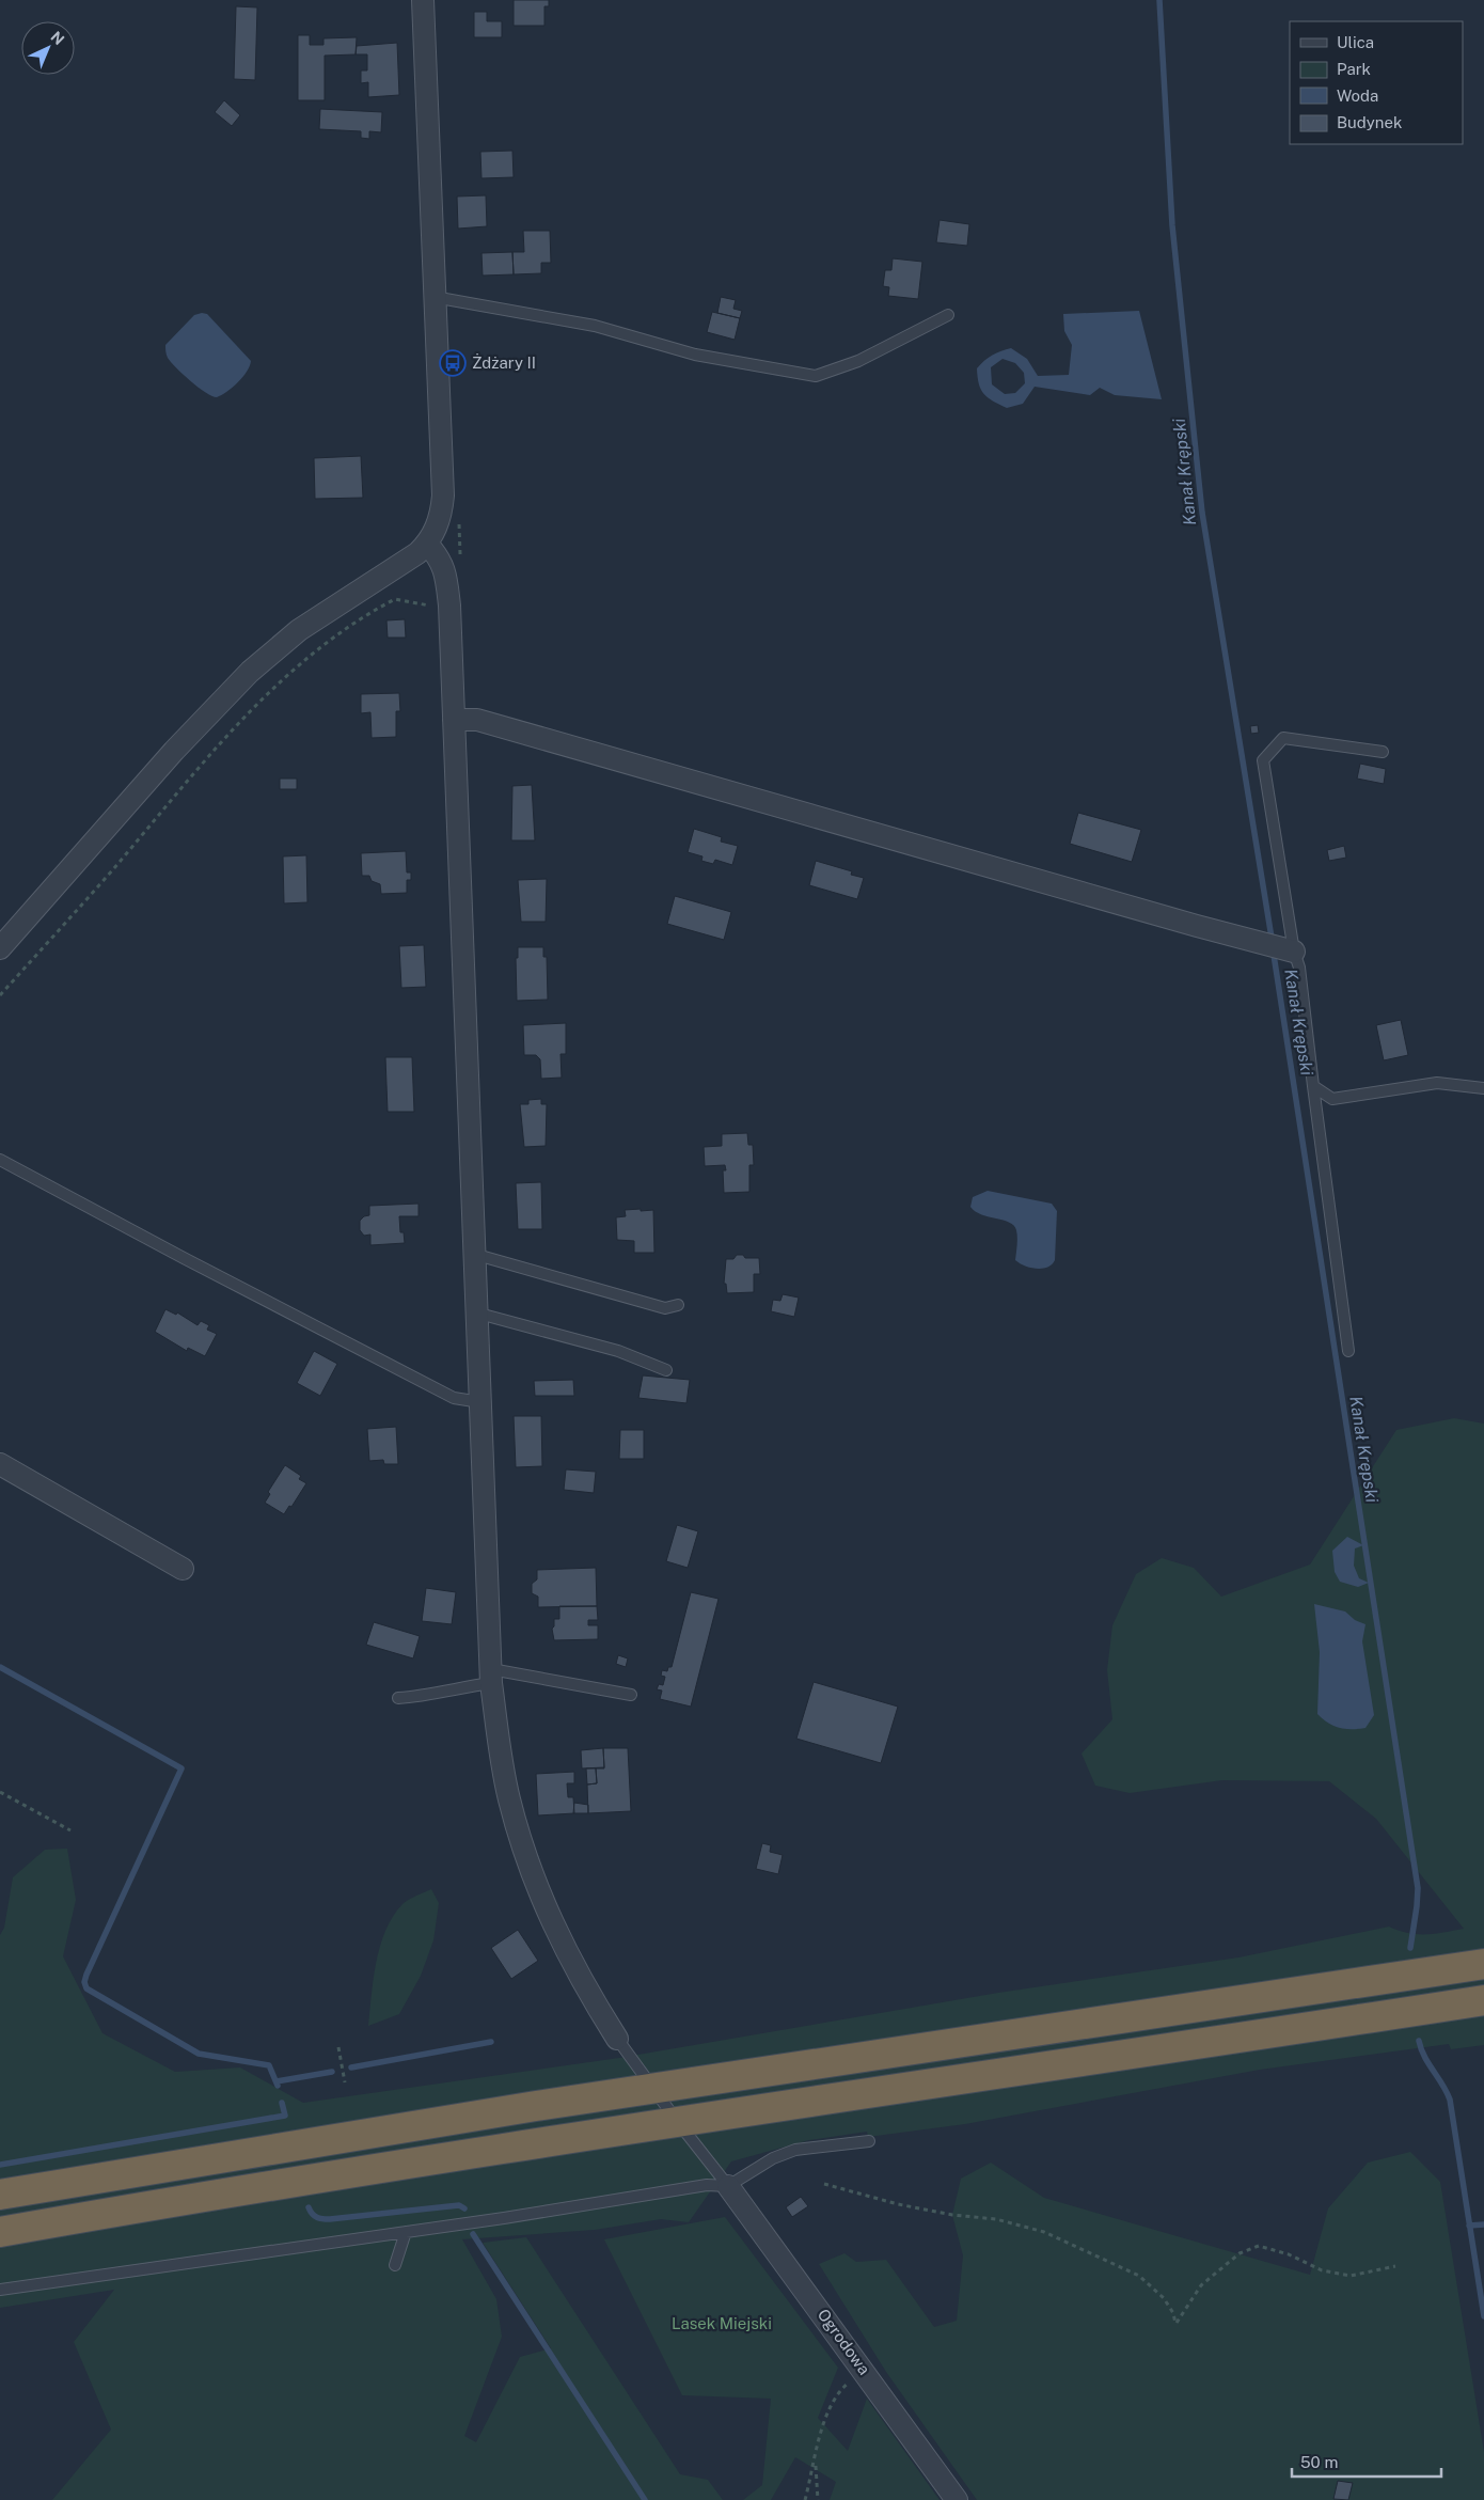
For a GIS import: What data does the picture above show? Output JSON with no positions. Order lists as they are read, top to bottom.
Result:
{
  "streets": {
    "street": ["Ogrodowa"]
  },
  "water": ["Kanał Krępski"],
  "parks": ["Lasek Miejski"],
  "places": {
    "bus stop": ["Żdżary II"]
  },
  "legend": [
    "Ulica",
    "Park",
    "Woda",
    "Budynek"
  ],
  "scale_bar": "50 m",
  "north": "top right"
}
